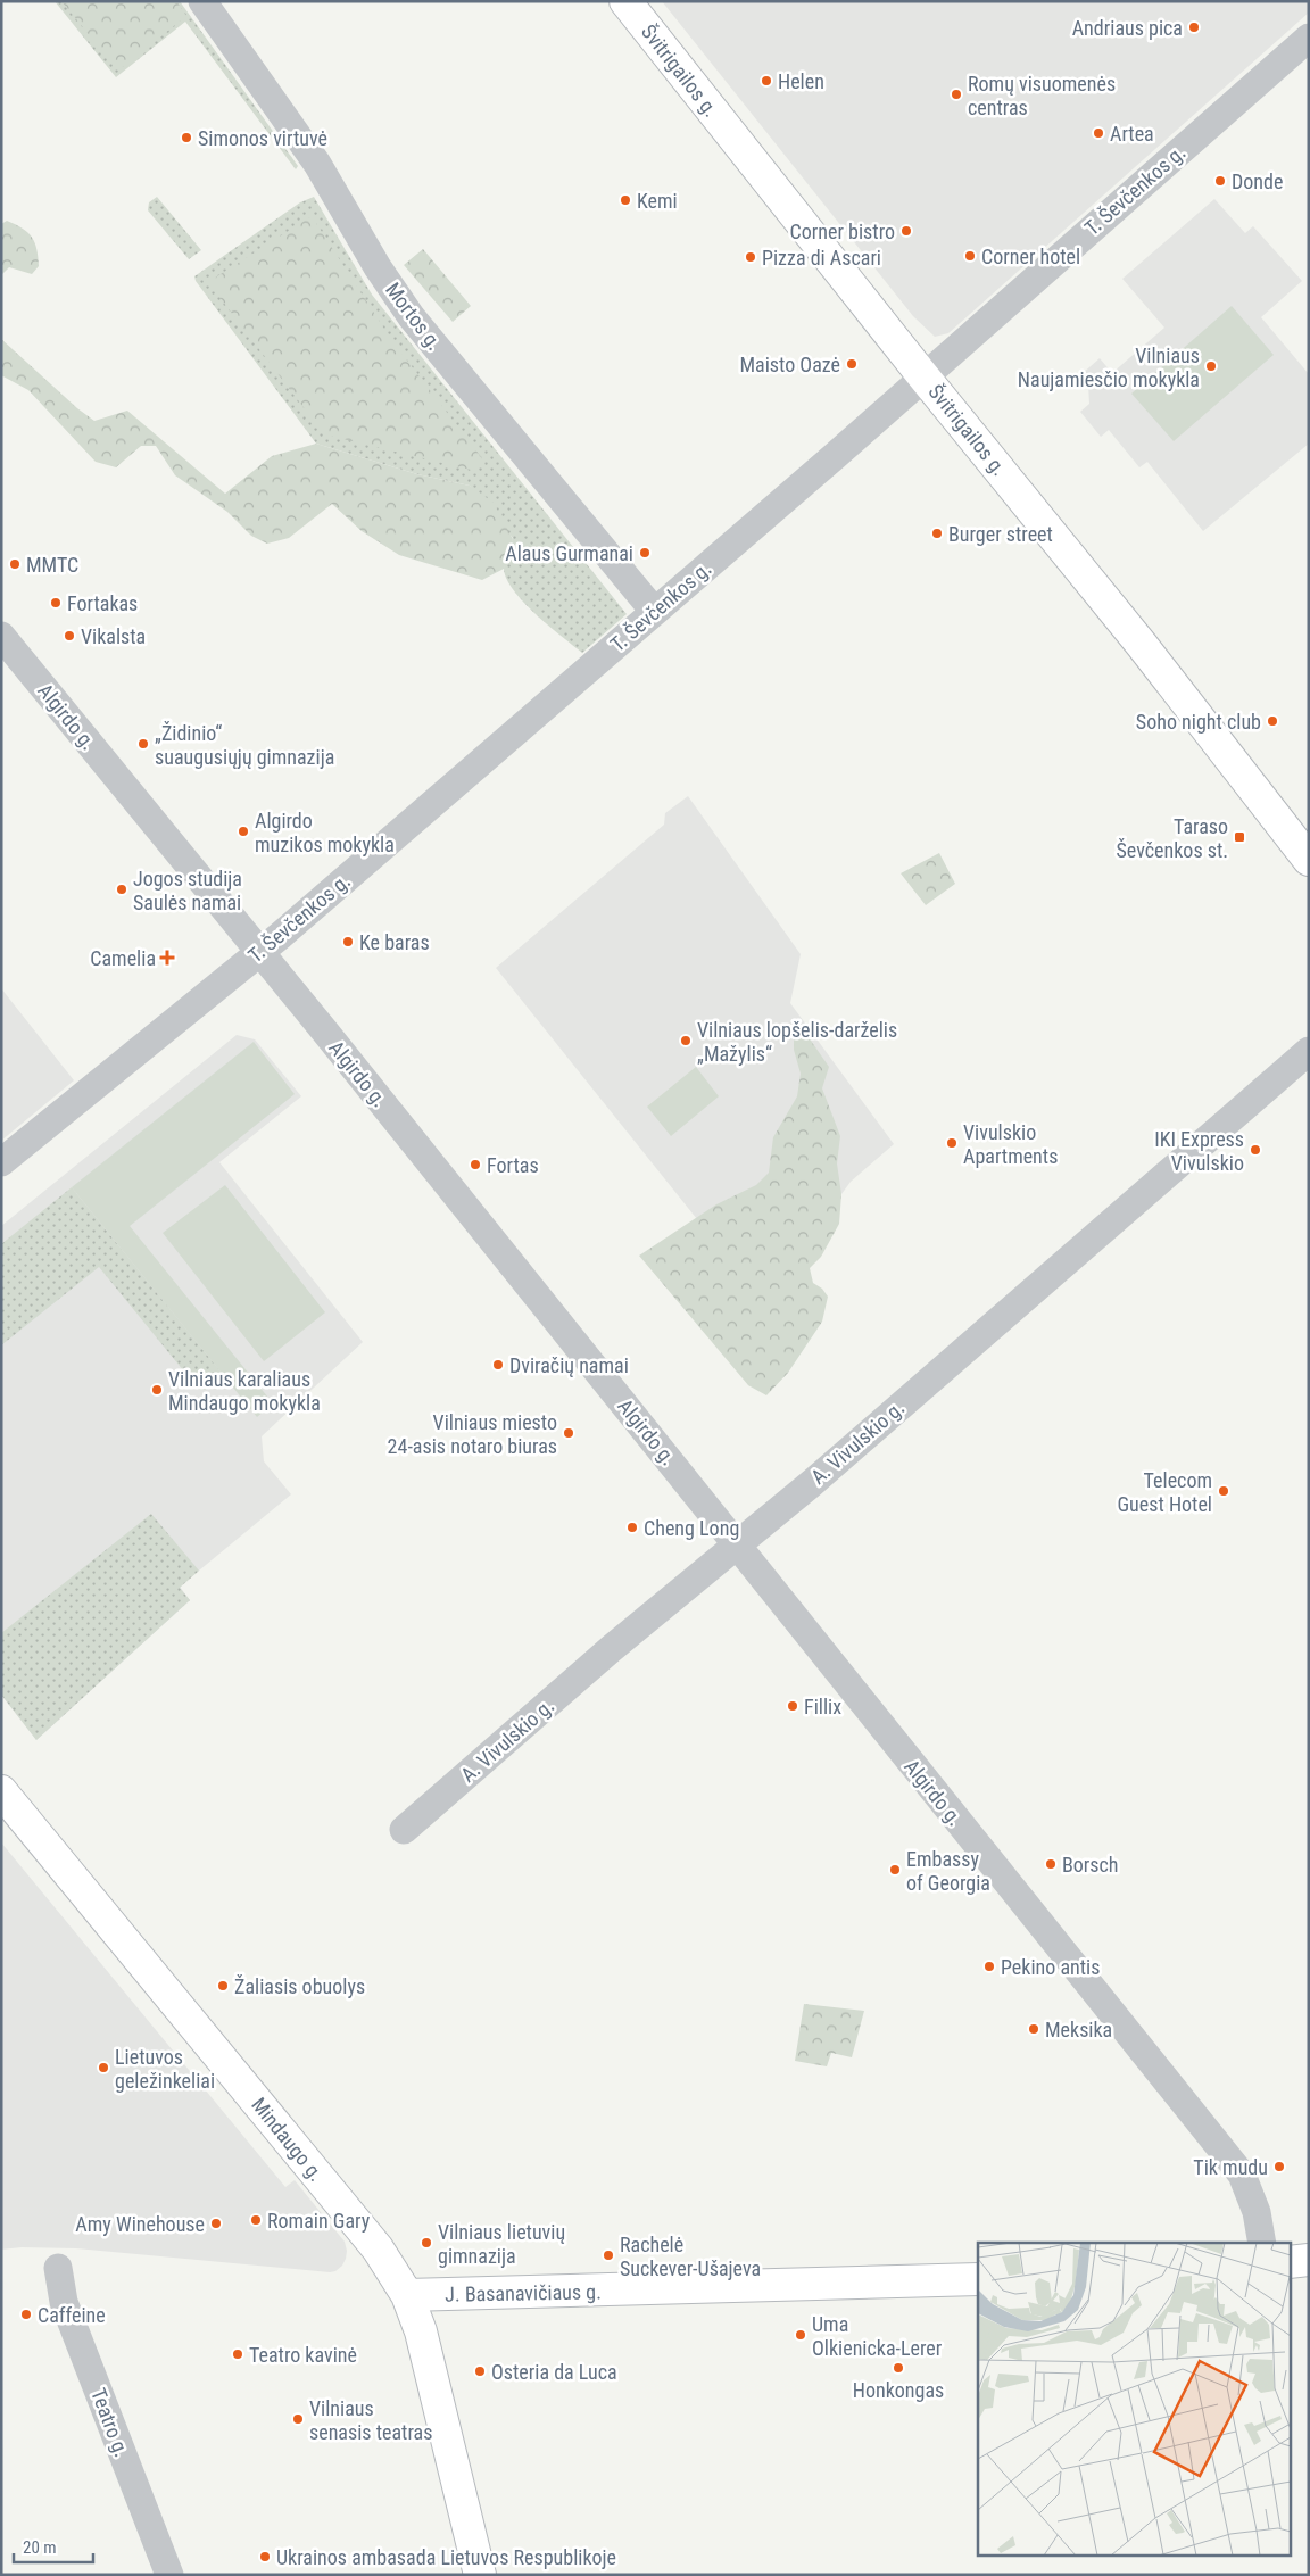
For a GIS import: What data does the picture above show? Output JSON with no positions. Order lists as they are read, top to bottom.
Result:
{
  "streets": {
    "main road": ["Švitrigailos g.", "Mindaugo g.", "J. Basanavičiaus g."],
    "street": [
      "T. Ševčenkos g.",
      "Mortos g.",
      "Algirdo g.",
      "A. Vivulskio g.",
      "Teatro g."
    ]
  },
  "crossings": [
    ["Švitrigailos g.", "T. Ševčenkos g."],
    ["T. Ševčenkos g.", "Mortos g."],
    ["T. Ševčenkos g.", "Algirdo g."],
    ["Algirdo g.", "A. Vivulskio g."],
    ["Mindaugo g.", "J. Basanavičiaus g."]
  ],
  "places": {
    "other": [
      "Andriaus pica",
      "Helen",
      "Romų visuomenės centras",
      "Artea",
      "Simonos virtuvė",
      "Donde",
      "Kemi",
      "Corner bistro",
      "Corner hotel",
      "Pizza di Ascari",
      "Maisto Oazė",
      "Vilniaus Naujamiesčio mokykla",
      "Burger street",
      "Alaus Gurmanai",
      "MMTC",
      "Fortakas",
      "Vikalsta",
      "Soho night club",
      "„Židinio“ suaugusiųjų gimnazija",
      "Algirdo muzikos mokykla",
      "Jogos studija Saulės namai",
      "Ke baras",
      "Vilniaus lopšelis-darželis „Mažylis“",
      "Vivulskio Apartments",
      "IKI Express Vivulskio",
      "Fortas",
      "Dviračių namai",
      "Vilniaus karaliaus Mindaugo mokykla",
      "Vilniaus miesto 24-asis notaro biuras",
      "Telecom Guest Hotel",
      "Cheng Long",
      "Fillix",
      "Borsch",
      "Embassy of Georgia",
      "Pekino antis",
      "Žaliasis obuolys",
      "Meksika",
      "Lietuvos geležinkeliai",
      "Tik mudu",
      "Romain Gary",
      "Amy Winehouse",
      "Vilniaus lietuvių gimnazija",
      "Rachelė Suckever-Ušajeva",
      "Caffeine",
      "Uma Olkienicka-Lerer",
      "Teatro kavinė",
      "Honkongas",
      "Osteria da Luca",
      "Vilniaus senasis teatras",
      "Ukrainos ambasada Lietuvos Respublikoje"
    ],
    "transit": ["Taraso Ševčenkos st."],
    "health": ["Camelia"]
  },
  "scale_bar": "20 m"
}
